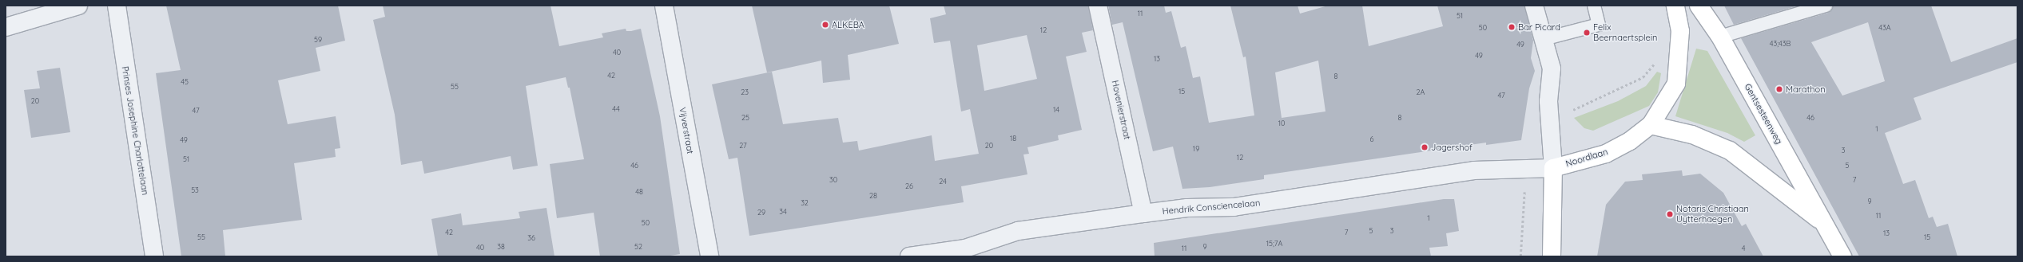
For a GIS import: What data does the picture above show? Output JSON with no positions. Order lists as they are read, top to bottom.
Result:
{
  "streets": {
    "street": [
      "Hovenierstraat",
      "Gentsesteenweg",
      "Prinses Josephine Charlottelaan",
      "Vijverstraat",
      "Noordlaan",
      "Hendrik Consciencelaan"
    ]
  },
  "crossings": [
    ["Hovenierstraat", "Hendrik Consciencelaan"],
    ["Gentsesteenweg", "Noordlaan"],
    ["Noordlaan", "Hendrik Consciencelaan"]
  ],
  "places": [
    "ALKEBA",
    "Bar Picard",
    "Felix Beernaertsplein",
    "Marathon",
    "Jagershof",
    "Notaris Christiaan Uytterhaegen"
  ],
  "house_numbers": [
    "11",
    "51",
    "50",
    "43A",
    "12",
    "59",
    "43;43B",
    "49",
    "40",
    "49",
    "13",
    "42",
    "8",
    "45",
    "55",
    "15",
    "23",
    "2A",
    "47",
    "20",
    "44",
    "14",
    "47",
    "25",
    "8",
    "46",
    "10",
    "1",
    "18",
    "6",
    "49",
    "27",
    "20",
    "19",
    "3",
    "12",
    "51",
    "46",
    "5",
    "30",
    "7",
    "24",
    "26",
    "53",
    "48",
    "28",
    "9",
    "32",
    "34",
    "29",
    "11",
    "1",
    "50",
    "5",
    "3",
    "42",
    "7",
    "13",
    "55",
    "15",
    "36",
    "15;7A",
    "38",
    "52",
    "9",
    "40",
    "11",
    "4"
  ]
}
